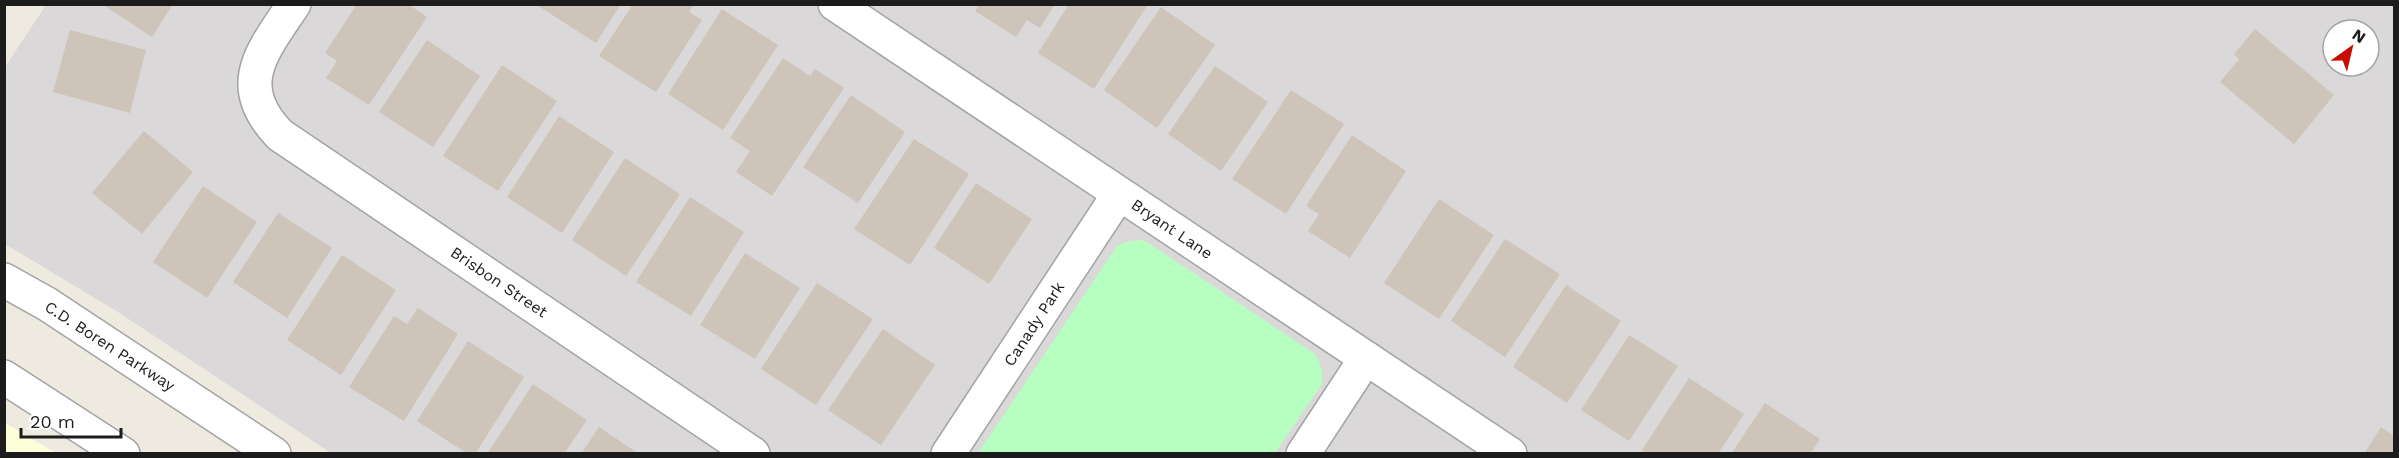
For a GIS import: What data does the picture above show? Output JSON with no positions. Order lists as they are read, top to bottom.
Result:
{
  "streets": {
    "street": [
      "Bryant Lane",
      "Brisbon Street",
      "Canady Park",
      "C.D. Boren Parkway"
    ]
  },
  "crossings": [
    ["Bryant Lane", "Canady Park"]
  ],
  "scale_bar": "20 m",
  "north": "top right"
}
